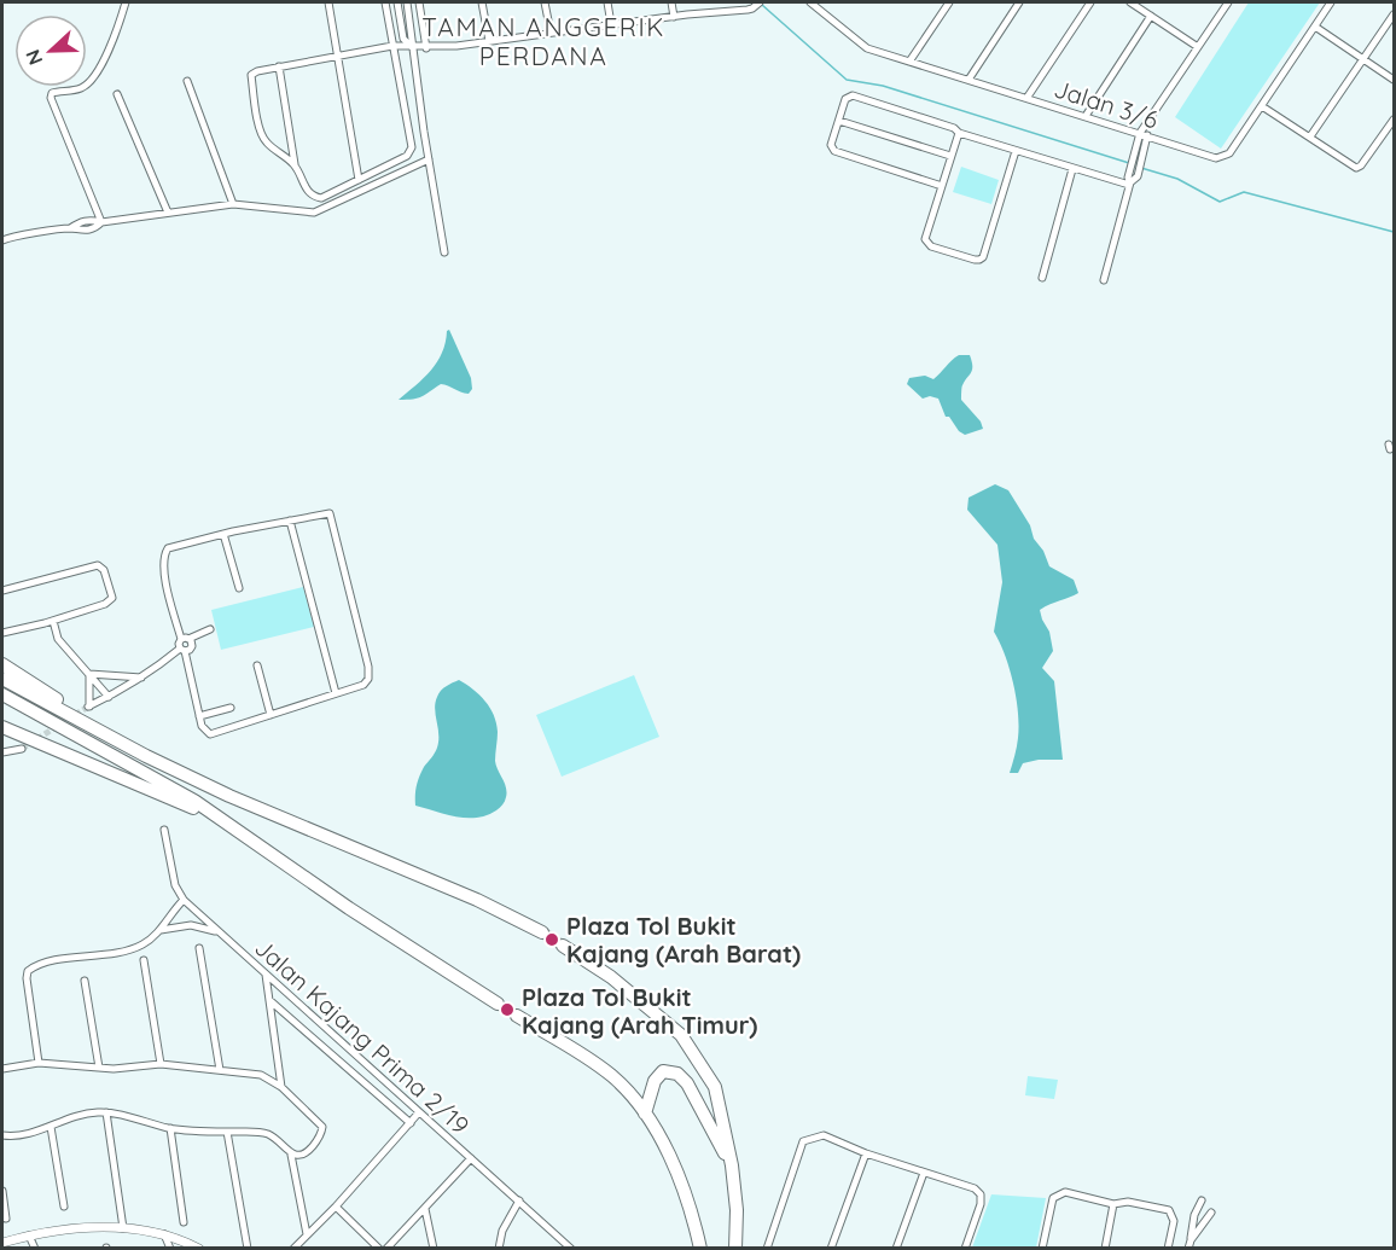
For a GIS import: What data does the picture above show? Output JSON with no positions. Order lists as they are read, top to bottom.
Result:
{
  "streets": {
    "street": ["Jalan 3/6", "Jalan Kajang Prima 2/19"]
  },
  "districts": ["TAMAN ANGGERIK PERDANA"],
  "places": ["Plaza Tol Bukit Kajang (Arah Barat)", "Plaza Tol Bukit Kajang (Arah Timur)"],
  "north": "left"
}
